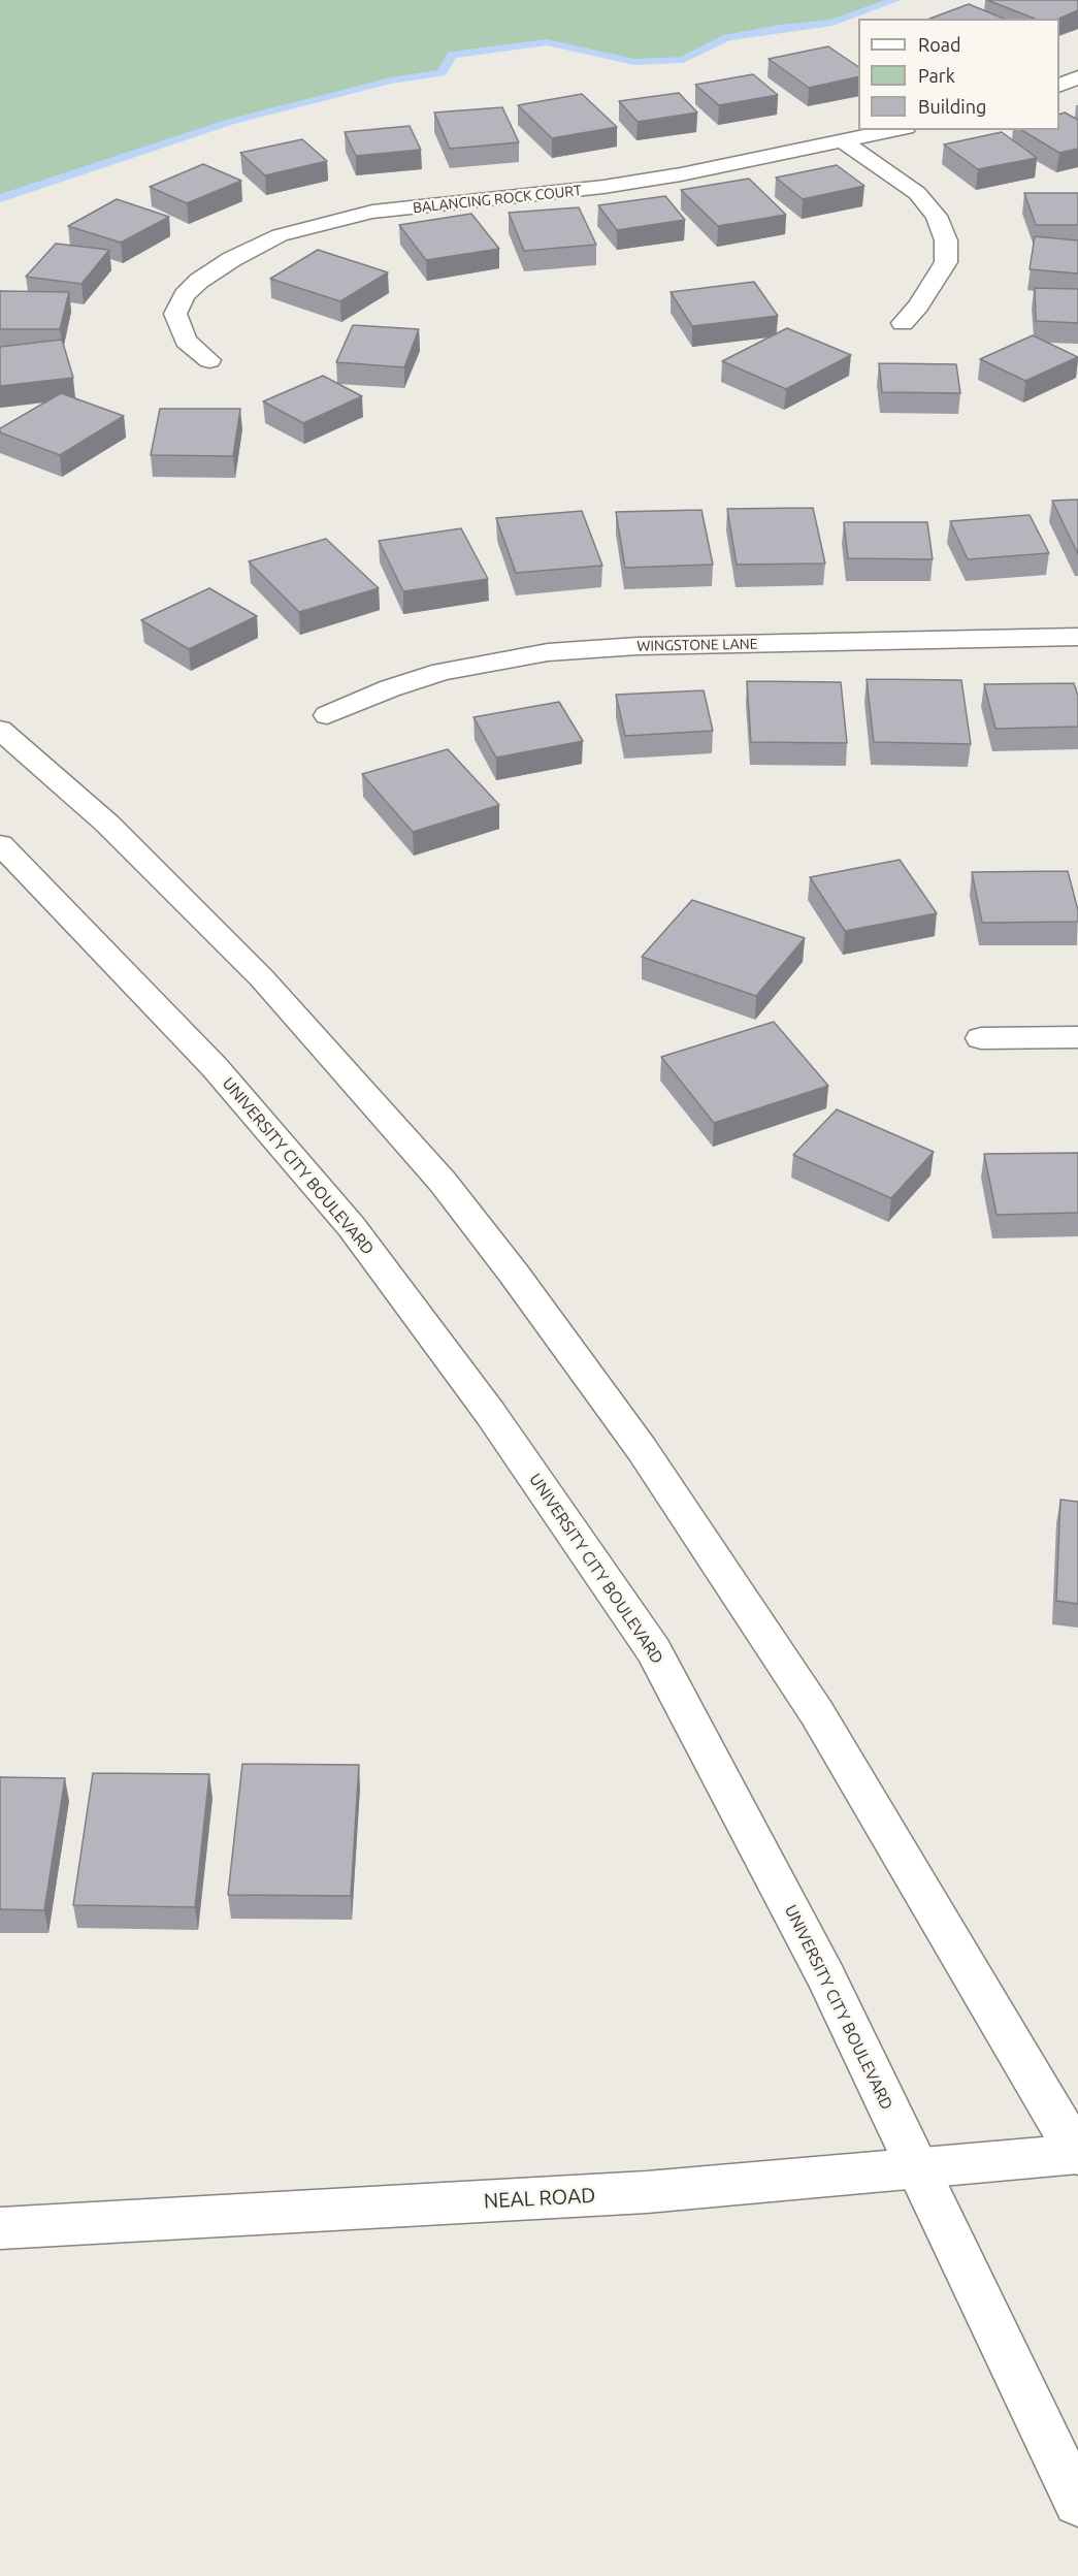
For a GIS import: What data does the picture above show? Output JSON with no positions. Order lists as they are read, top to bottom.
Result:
{
  "streets": {
    "main road": [
      "BALANCING ROCK COURT",
      "WINGSTONE LANE",
      "UNIVERSITY CITY BOULEVARD",
      "NEAL ROAD"
    ]
  },
  "crossings": [
    ["UNIVERSITY CITY BOULEVARD", "NEAL ROAD"]
  ],
  "legend": ["Road", "Park", "Building"]
}
